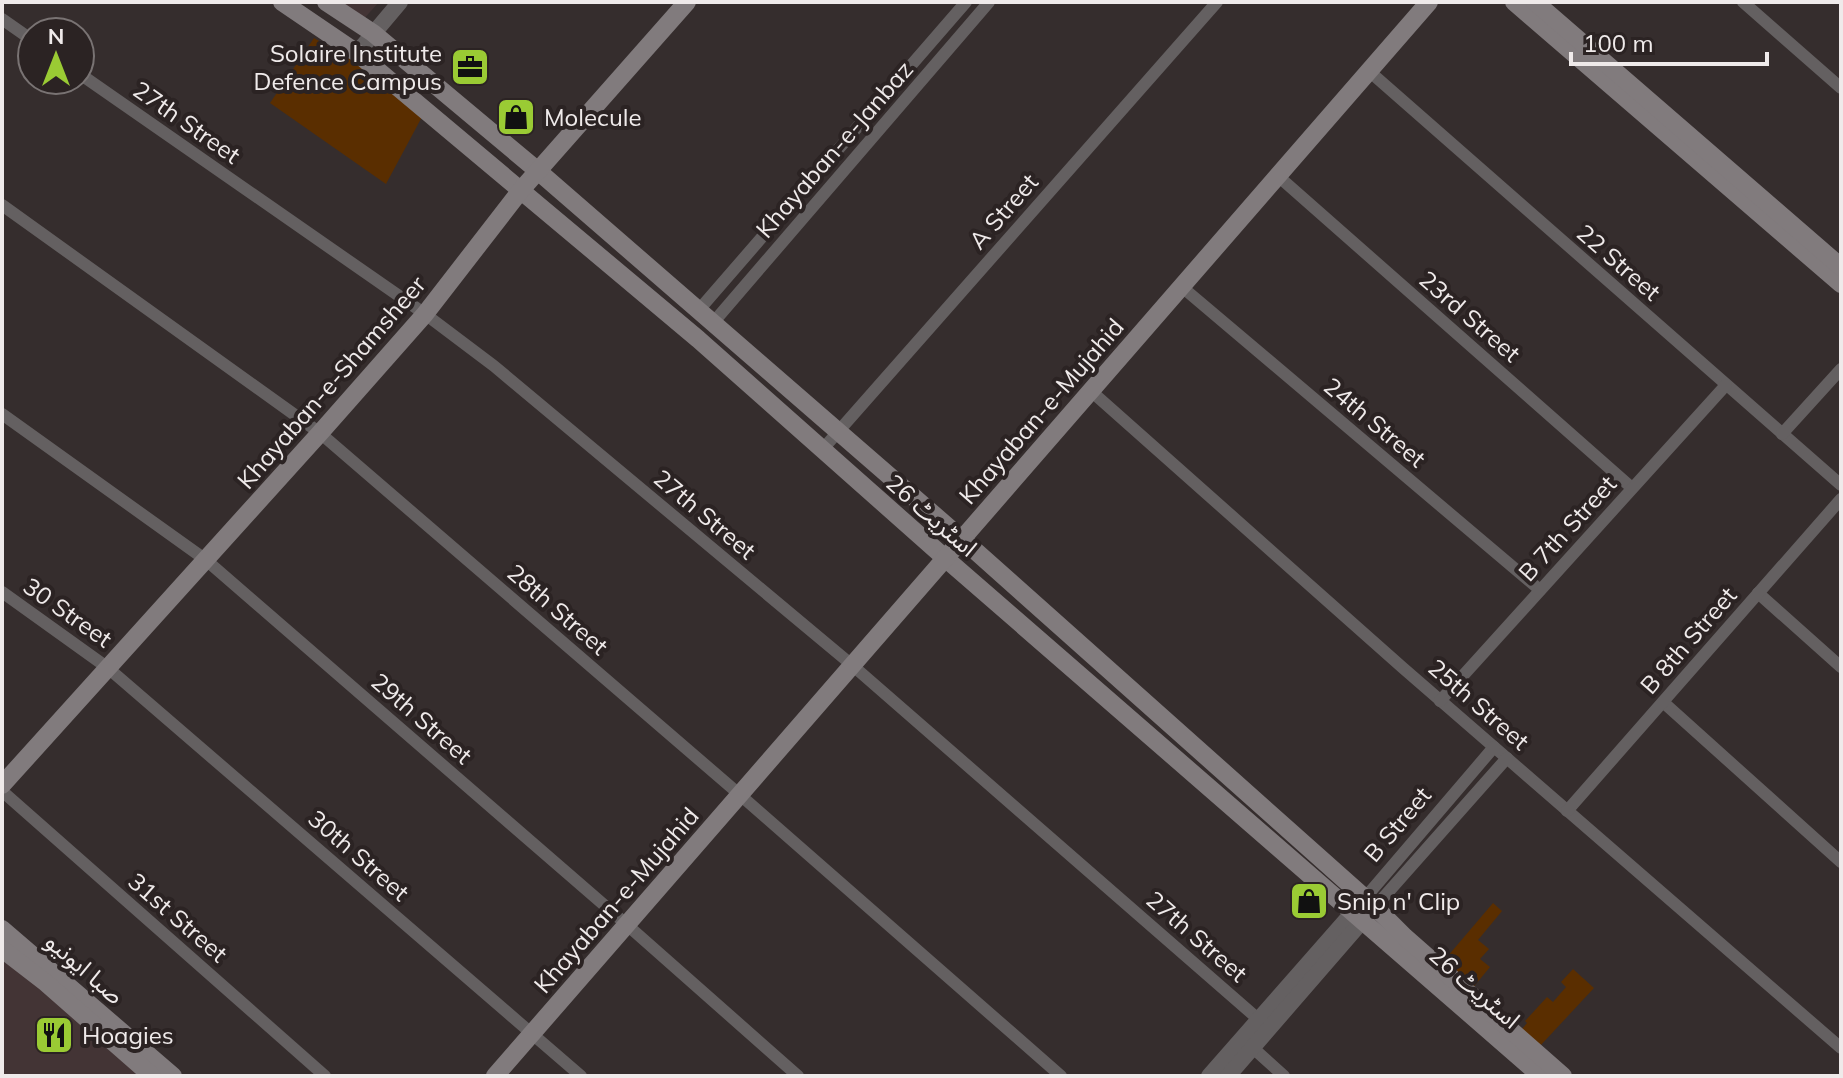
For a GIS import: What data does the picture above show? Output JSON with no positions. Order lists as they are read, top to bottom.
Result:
{
  "streets": {
    "main road": [
      "Khayaban-e-Shamsheer",
      "Khayaban-e-Mujahid",
      "اسٹریٹ 26",
      "صبا ایونیو"
    ],
    "street": [
      "27th Street",
      "Khayaban-e-Janbaz",
      "A Street",
      "22 Street",
      "23rd Street",
      "24th Street",
      "B 7th Street",
      "28th Street",
      "30 Street",
      "B 8th Street",
      "25th Street",
      "29th Street",
      "B Street",
      "30th Street",
      "31st Street"
    ]
  },
  "crossings": [
    ["27th Street", "Khayaban-e-Shamsheer"],
    ["27th Street", "Khayaban-e-Mujahid"],
    ["27th Street", "B Street"],
    ["Khayaban-e-Janbaz", "اسٹریٹ 26"],
    ["A Street", "اسٹریٹ 26"],
    ["22 Street", "Khayaban-e-Mujahid"],
    ["22 Street", "B 7th Street"],
    ["23rd Street", "Khayaban-e-Mujahid"],
    ["23rd Street", "B 7th Street"],
    ["Khayaban-e-Shamsheer", "اسٹریٹ 26"],
    ["Khayaban-e-Shamsheer", "28th Street"],
    ["Khayaban-e-Shamsheer", "30 Street"],
    ["Khayaban-e-Shamsheer", "29th Street"],
    ["Khayaban-e-Shamsheer", "30th Street"],
    ["Khayaban-e-Mujahid", "24th Street"],
    ["Khayaban-e-Mujahid", "اسٹریٹ 26"],
    ["Khayaban-e-Mujahid", "28th Street"],
    ["Khayaban-e-Mujahid", "25th Street"],
    ["Khayaban-e-Mujahid", "29th Street"],
    ["Khayaban-e-Mujahid", "30th Street"],
    ["24th Street", "B 7th Street"],
    ["اسٹریٹ 26", "B Street"],
    ["B 7th Street", "25th Street"],
    ["30 Street", "30th Street"],
    ["B 8th Street", "25th Street"],
    ["25th Street", "B Street"]
  ],
  "places": {
    "office": ["Solaire Institute Defence Campus"],
    "shop": ["Molecule", "Snip n' Clip"],
    "restaurant": ["Hoagies"]
  },
  "scale_bar": "100 m",
  "north": "top"
}
